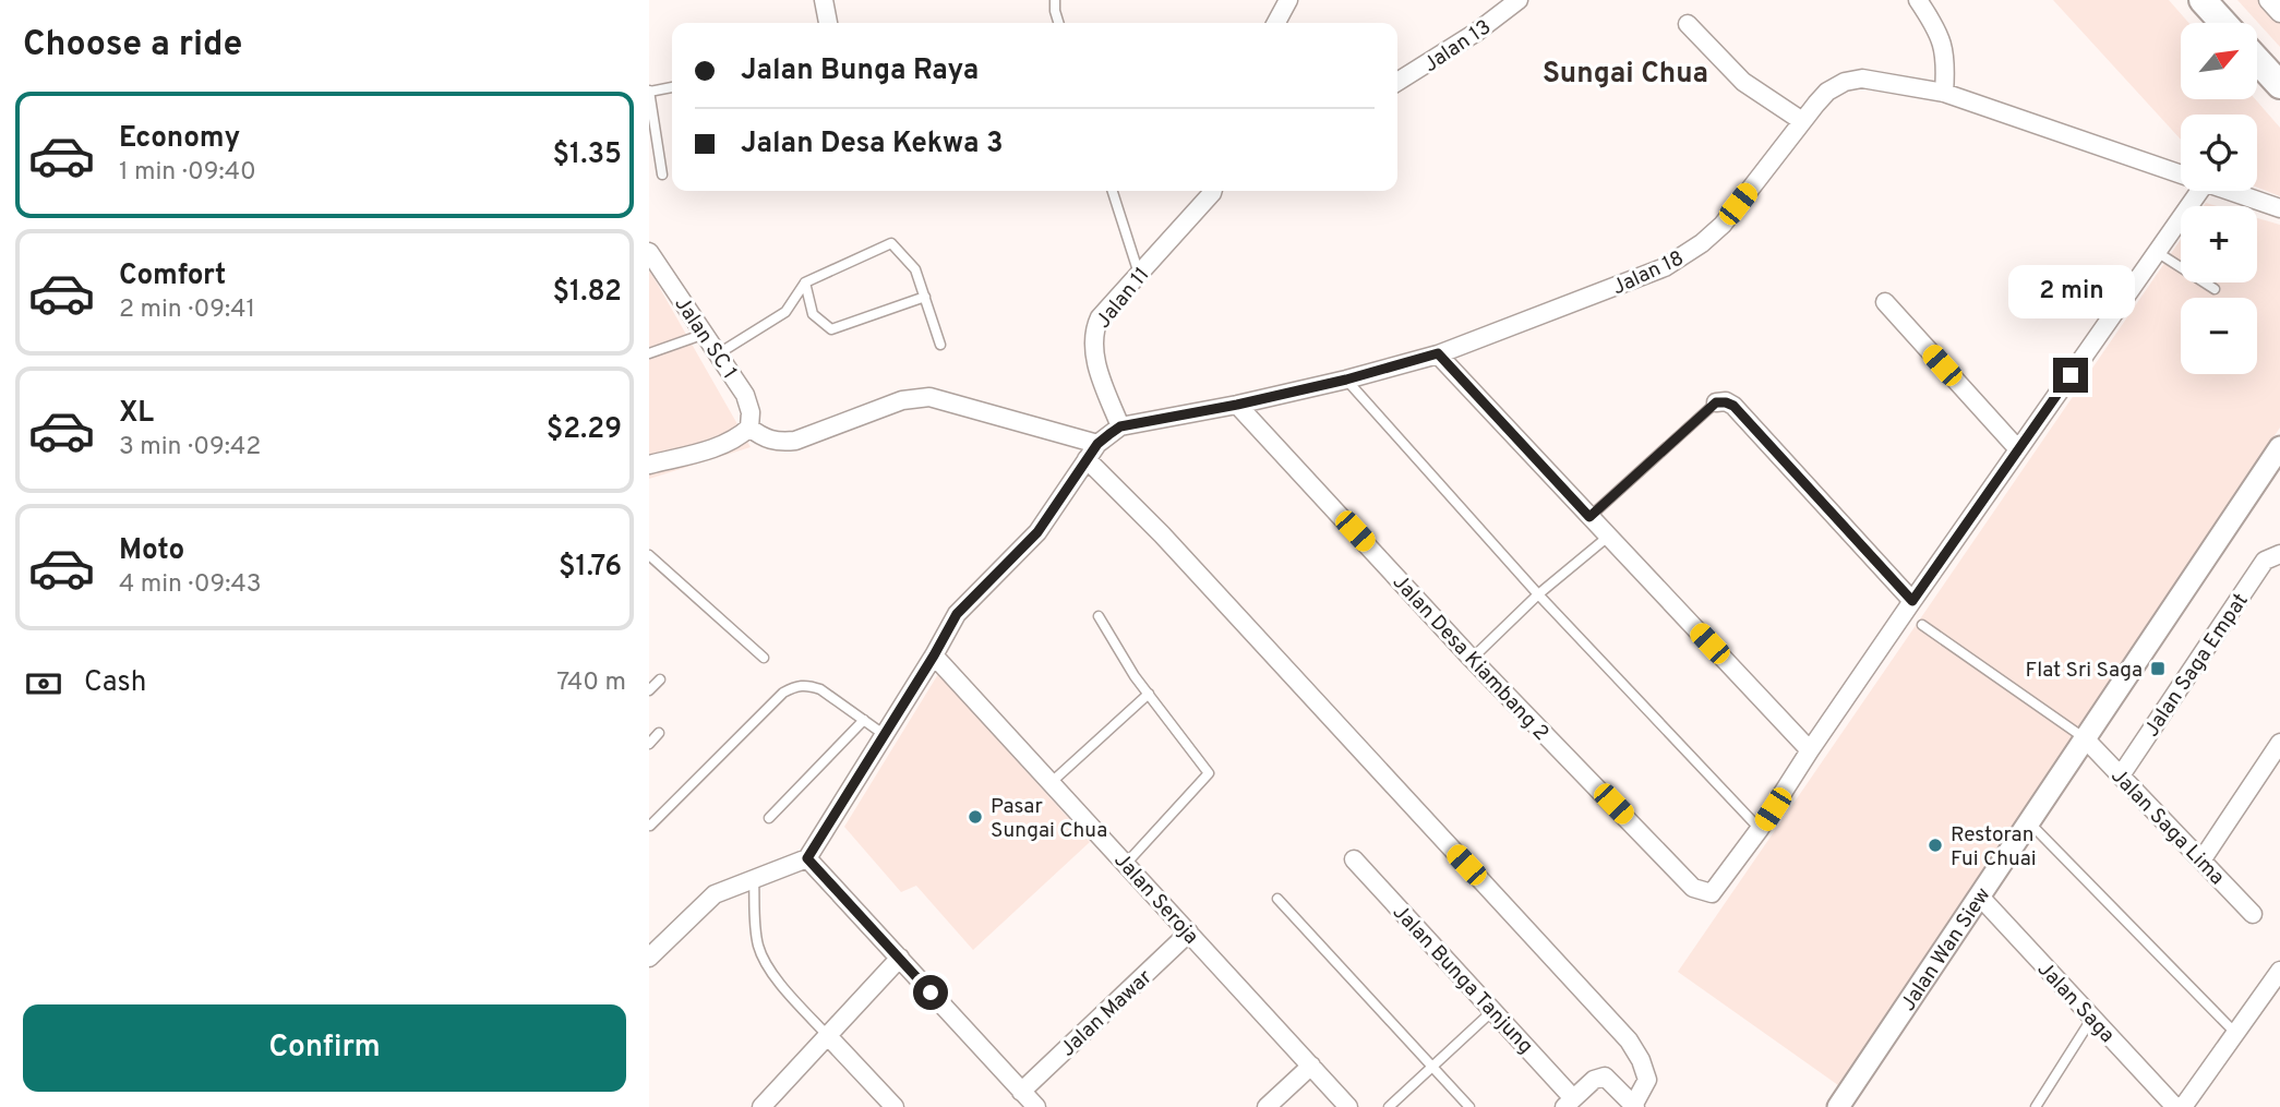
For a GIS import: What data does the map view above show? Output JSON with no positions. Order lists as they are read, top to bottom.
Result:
{
  "streets": {
    "street": [
      "Jalan 13",
      "Jalan 18",
      "Jalan 11",
      "Jalan SC 1",
      "Jalan Desa Kiambang 2",
      "Jalan Saga Empat",
      "Jalan Saga Lima",
      "Jalan Seroja",
      "Jalan Wan Siew",
      "Jalan Bunga Tanjung",
      "Jalan Saga",
      "Jalan Mawar"
    ]
  },
  "crossings": [
    ["Jalan 18", "Jalan 11"],
    ["Jalan 18", "Jalan Desa Kiambang 2"],
    ["Jalan Saga Empat", "Jalan Saga Lima"],
    ["Jalan Saga Lima", "Jalan Wan Siew"],
    ["Jalan Seroja", "Jalan Mawar"],
    ["Jalan Wan Siew", "Jalan Saga"]
  ],
  "districts": ["Sungai Chua"],
  "places": {
    "transit": ["Flat Sri Saga"],
    "other": ["Pasar Sungai Chua", "Restoran Fui Chuai"]
  },
  "north": "top right",
  "page": {
    "heading": "Choose a ride",
    "map_buttons": ["+", "−"],
    "banner": ["Jalan Bunga Raya", "Jalan Desa Kekwa 3"],
    "list": [
      {
        "name": "Economy",
        "note": "1 min · 09:40",
        "value": "$1.35"
      },
      {
        "name": "Comfort",
        "note": "2 min · 09:41",
        "value": "$1.82"
      },
      {
        "name": "XL",
        "note": "3 min · 09:42",
        "value": "$2.29"
      },
      {
        "name": "Moto",
        "note": "4 min · 09:43",
        "value": "$1.76"
      }
    ],
    "bubble": "2 min",
    "pay": ["Cash", "740 m"],
    "buttons": "Confirm"
  }
}
